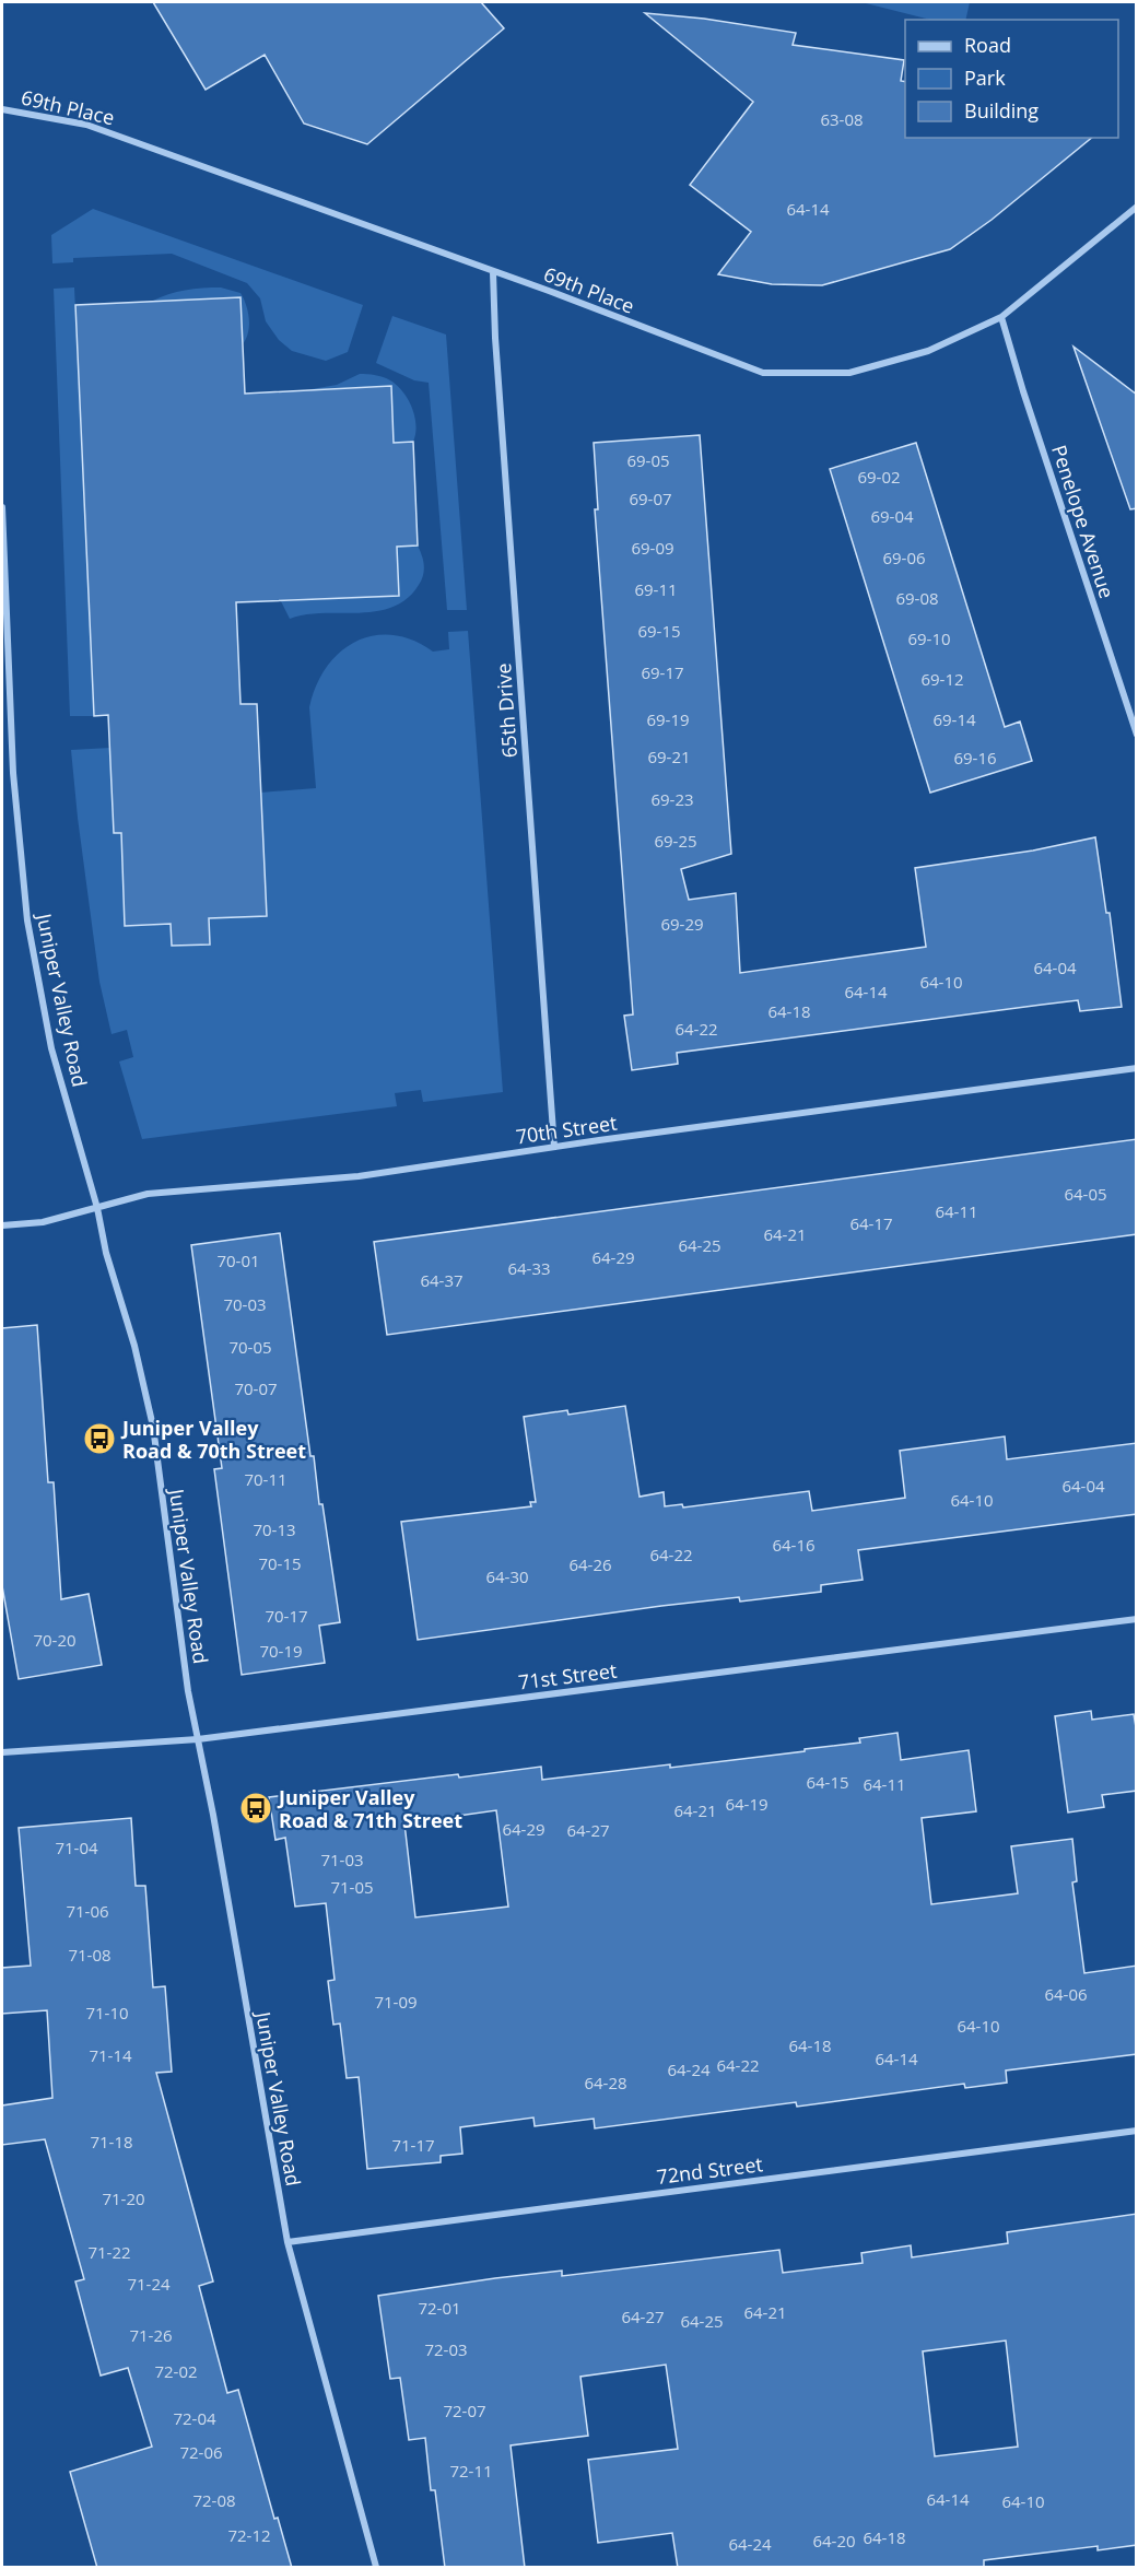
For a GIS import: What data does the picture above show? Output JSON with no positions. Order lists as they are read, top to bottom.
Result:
{
  "streets": {
    "street": [
      "69th Place",
      "Penelope Avenue",
      "65th Drive",
      "Juniper Valley Road",
      "70th Street",
      "71st Street",
      "72nd Street"
    ]
  },
  "crossings": [
    ["69th Place", "Penelope Avenue"],
    ["69th Place", "65th Drive"],
    ["65th Drive", "70th Street"],
    ["Juniper Valley Road", "70th Street"],
    ["Juniper Valley Road", "71st Street"],
    ["Juniper Valley Road", "72nd Street"]
  ],
  "places": {
    "bus stop": ["Juniper Valley Road & 70th Street", "Juniper Valley Road & 71th Street"]
  },
  "house_numbers": [
    "63-08",
    "64-14",
    "69-05",
    "69-02",
    "69-07",
    "69-04",
    "69-09",
    "69-06",
    "69-11",
    "69-08",
    "69-15",
    "69-10",
    "69-17",
    "69-12",
    "69-19",
    "69-14",
    "69-21",
    "69-16",
    "69-23",
    "69-25",
    "69-29",
    "64-04",
    "64-10",
    "64-14",
    "64-18",
    "64-22",
    "64-05",
    "64-11",
    "64-17",
    "64-21",
    "64-25",
    "64-29",
    "70-01",
    "64-33",
    "64-37",
    "70-03",
    "70-05",
    "70-07",
    "70-11",
    "64-04",
    "64-10",
    "70-13",
    "64-16",
    "64-22",
    "70-15",
    "64-26",
    "64-30",
    "70-17",
    "70-20",
    "70-19",
    "64-15",
    "64-11",
    "64-19",
    "64-21",
    "64-29",
    "64-27",
    "71-04",
    "71-03",
    "71-05",
    "71-06",
    "71-08",
    "64-06",
    "71-09",
    "71-10",
    "64-10",
    "64-18",
    "71-14",
    "64-14",
    "64-22",
    "64-24",
    "64-28",
    "71-18",
    "71-17",
    "71-20",
    "71-22",
    "71-24",
    "72-01",
    "64-21",
    "64-27",
    "64-25",
    "71-26",
    "72-03",
    "72-02",
    "72-07",
    "72-04",
    "72-06",
    "72-11",
    "64-14",
    "72-08",
    "64-10",
    "72-12",
    "64-18",
    "64-20",
    "64-24"
  ],
  "legend": ["Road", "Park", "Building"]
}
